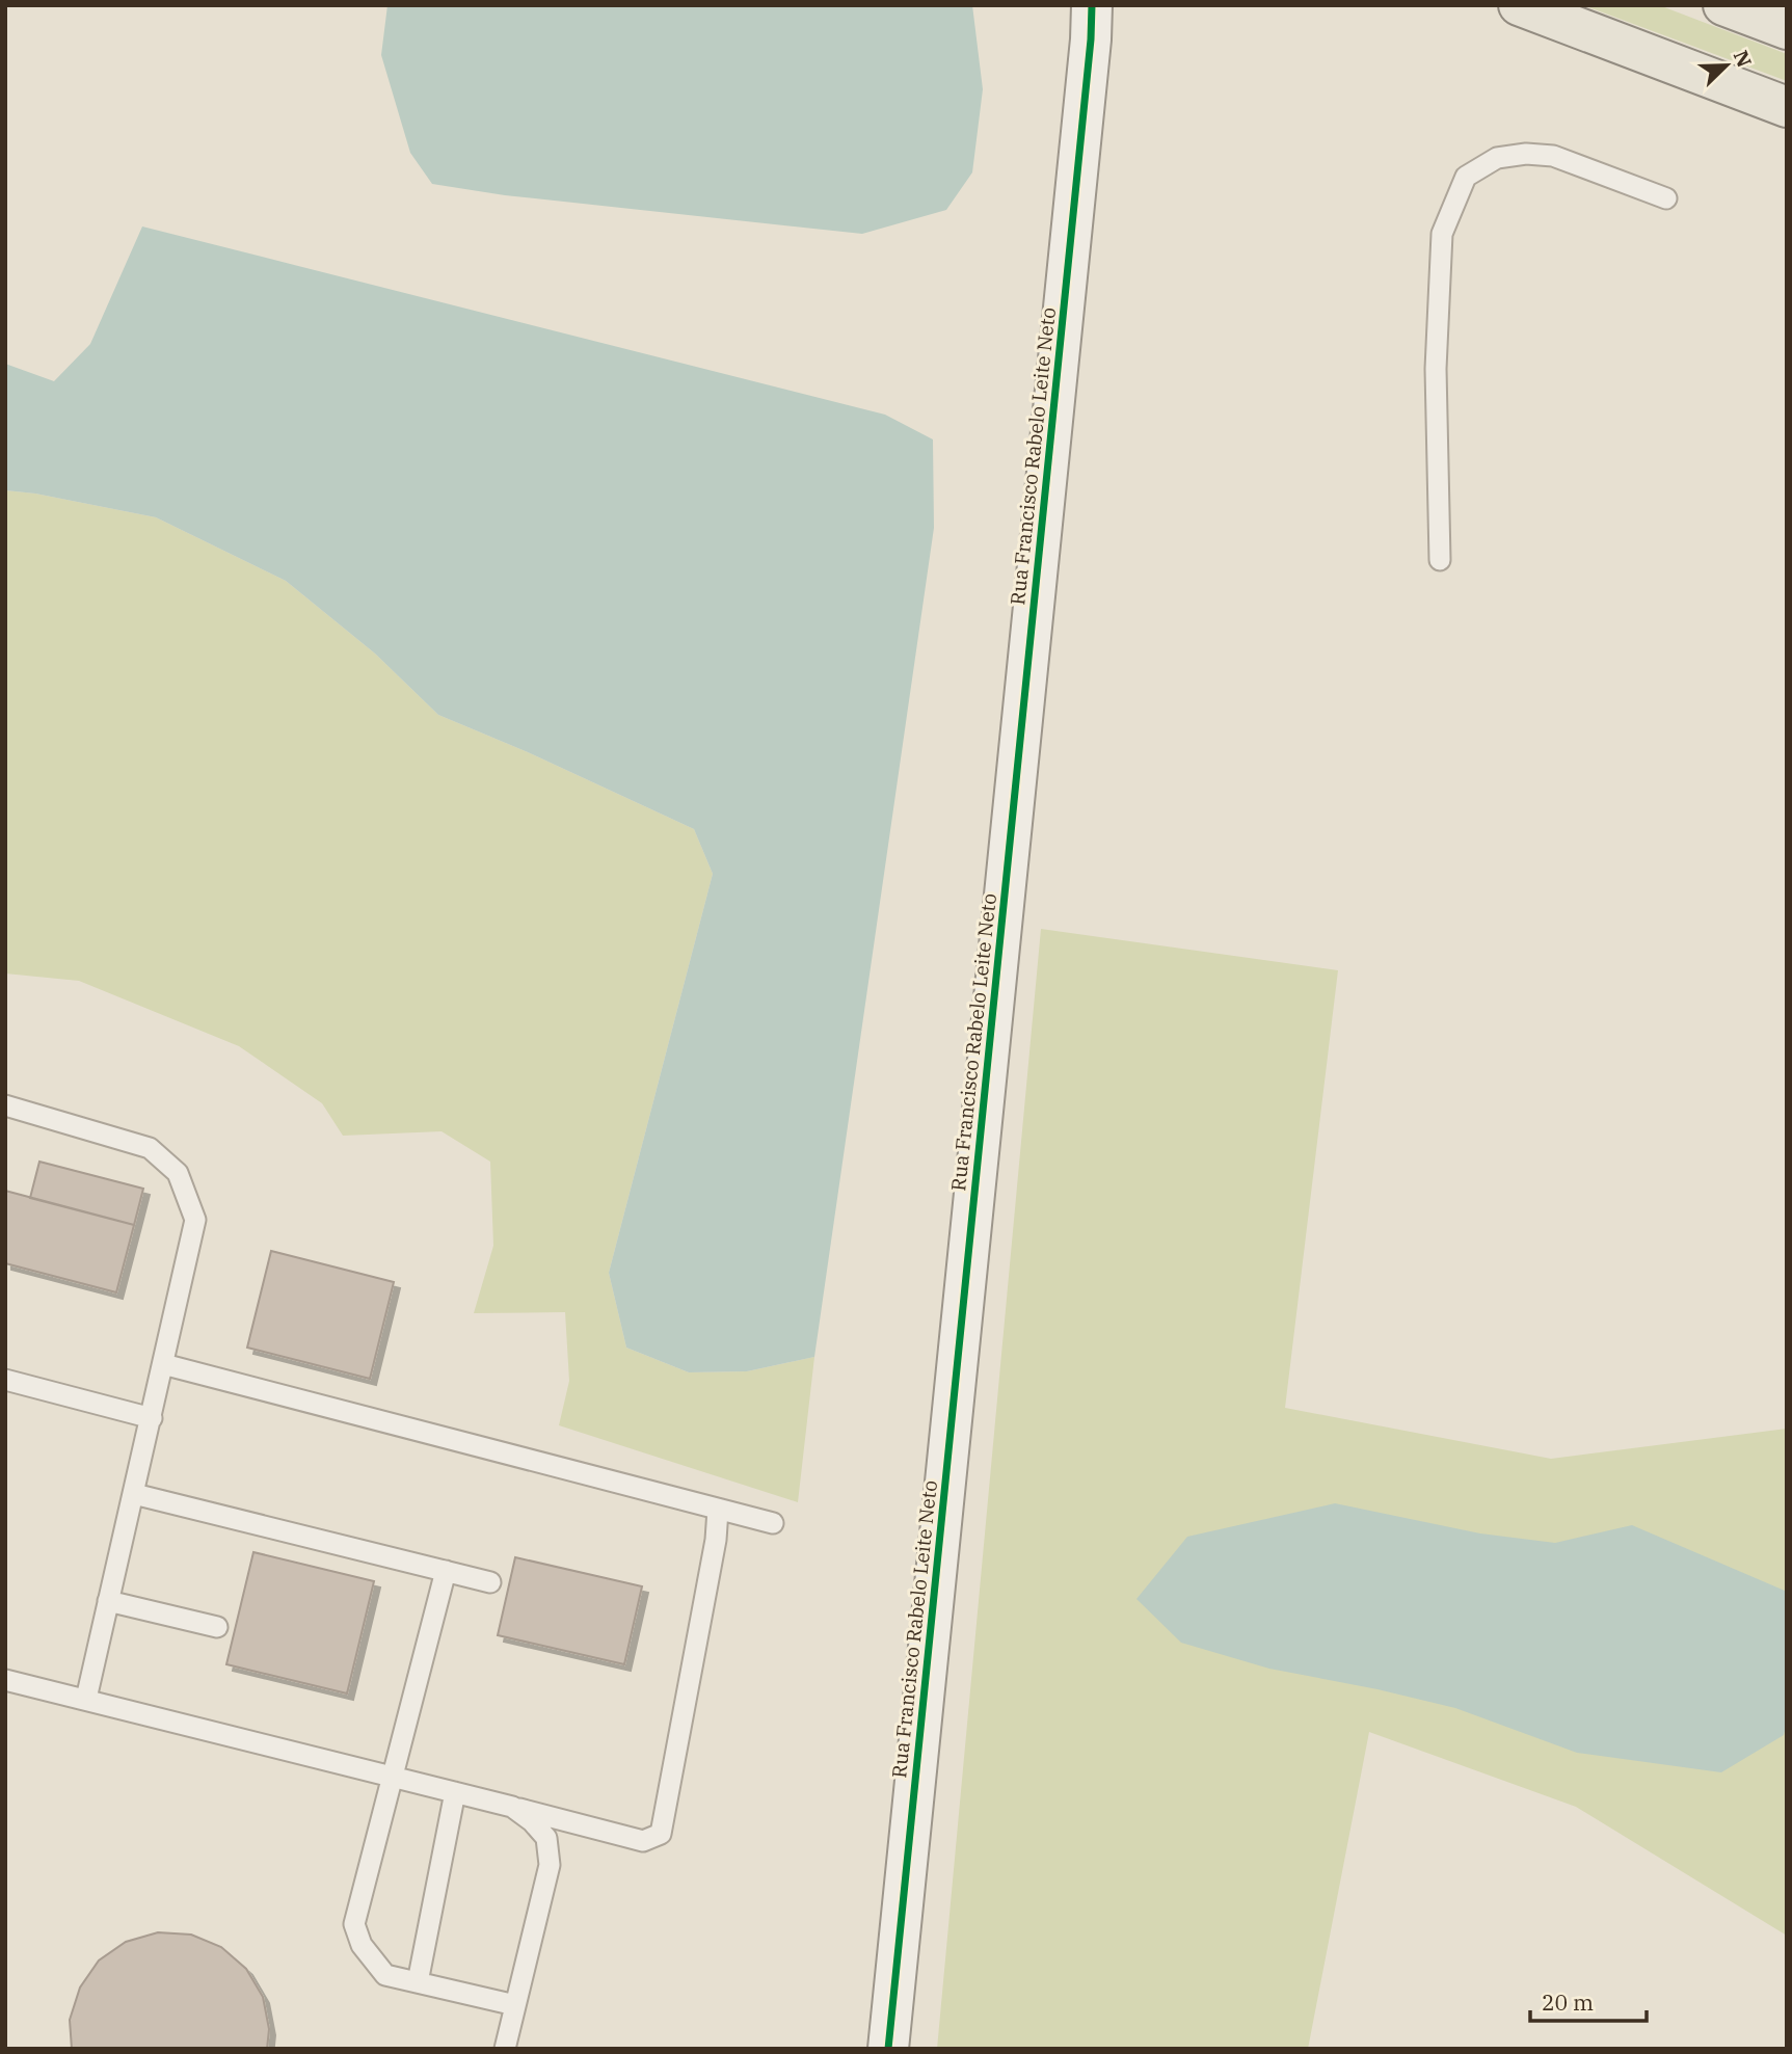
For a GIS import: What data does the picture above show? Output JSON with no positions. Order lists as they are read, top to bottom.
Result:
{
  "streets": {
    "street": ["Rua Francisco Rabelo Leite Neto"]
  },
  "scale_bar": "20 m",
  "north": "top right"
}
